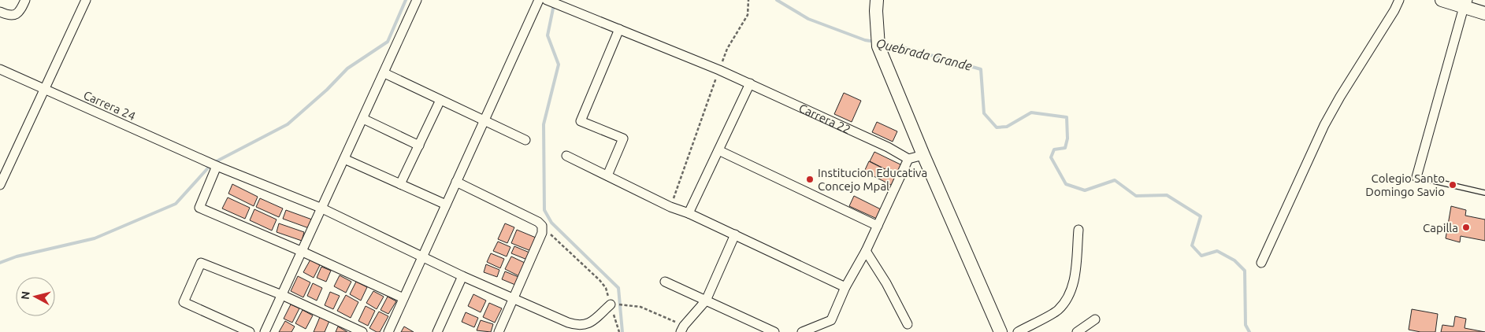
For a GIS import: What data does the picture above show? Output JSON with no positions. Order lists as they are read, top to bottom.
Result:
{
  "streets": {
    "street": ["Carrera 24", "Carrera 22"]
  },
  "water": ["Quebrada Grande"],
  "places": ["Institucion Educativa Concejo Mpal", "Colegio Santo Domingo Savio", "Capilla"],
  "north": "left"
}
